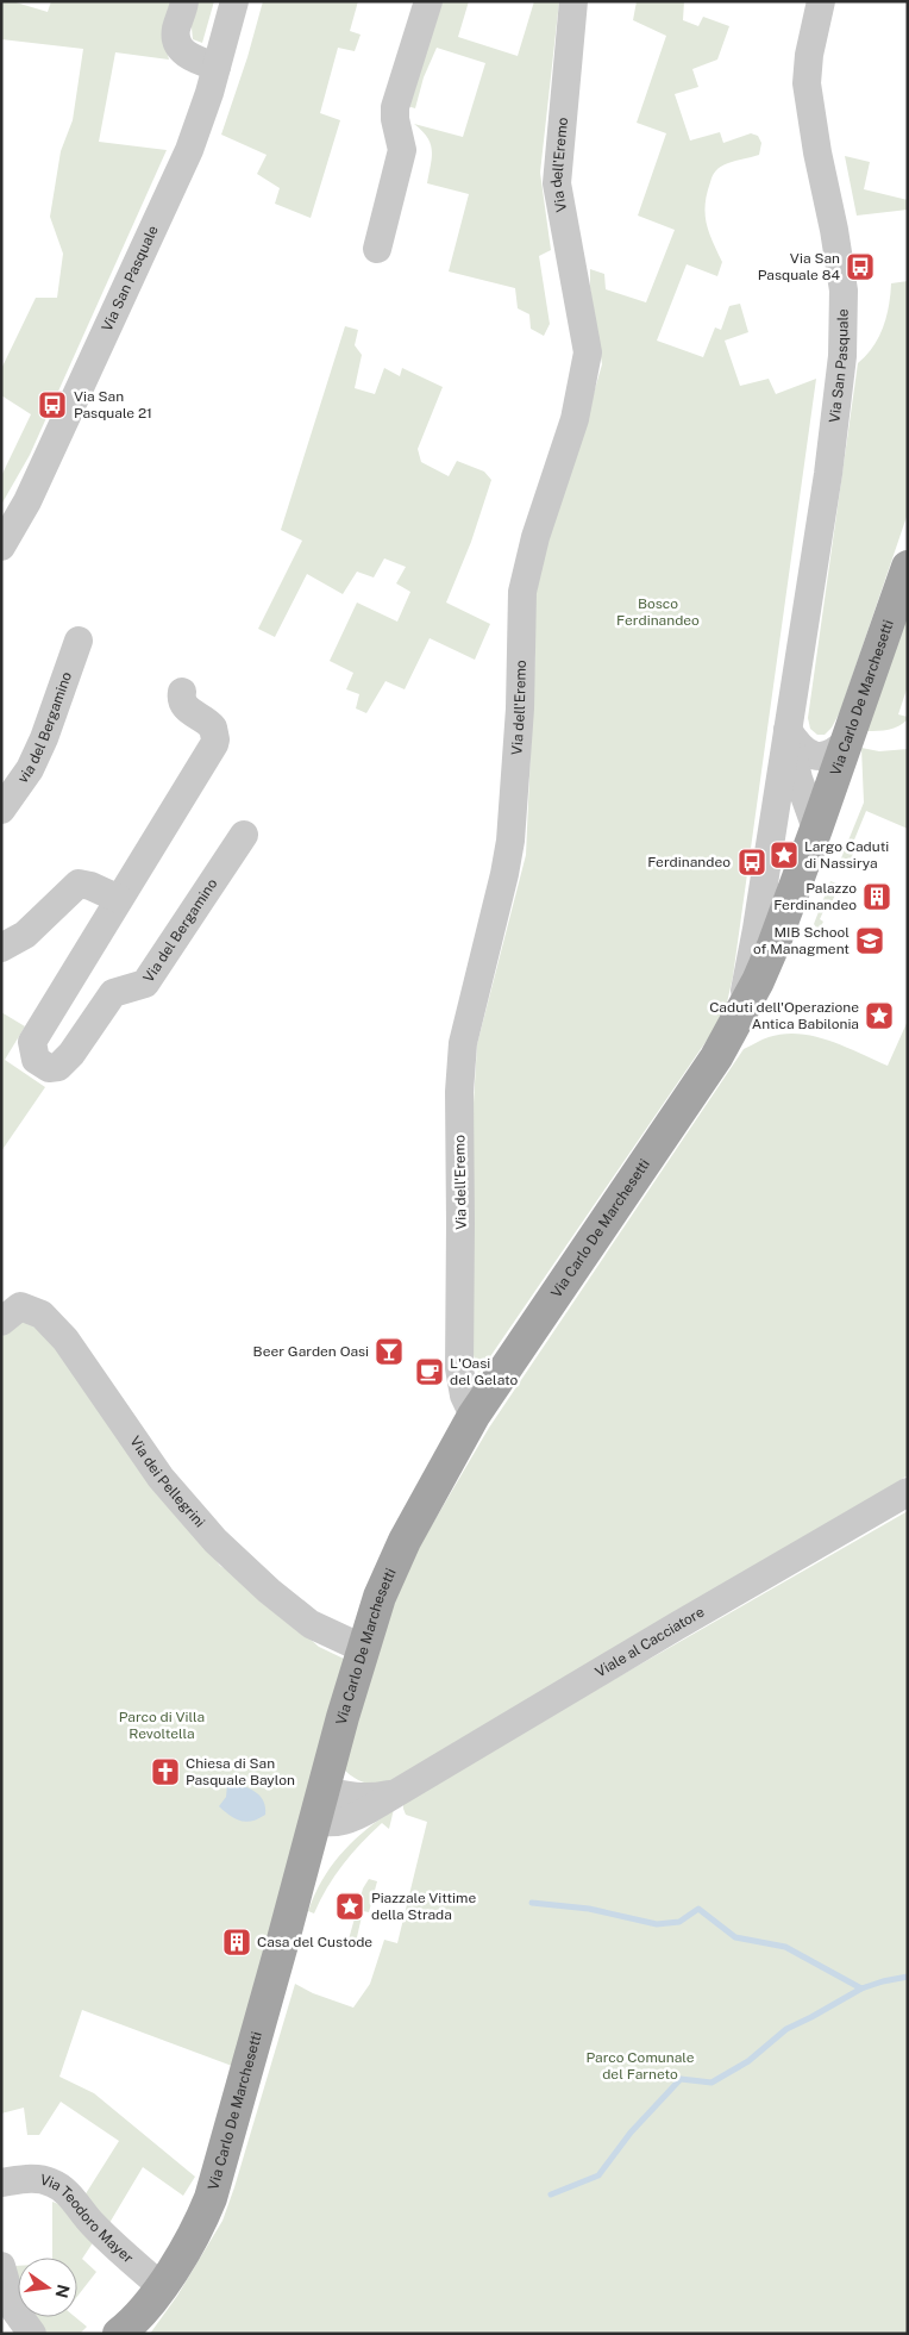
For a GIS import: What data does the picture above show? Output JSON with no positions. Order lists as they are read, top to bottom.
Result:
{
  "streets": {
    "main road": ["Via Carlo De Marchesetti"],
    "street": [
      "Via dell'Eremo",
      "Via San Pasquale",
      "via del Bergamino",
      "Via del Bergamino",
      "Via dei Pellegrini",
      "Viale al Cacciatore",
      "Via Teodoro Mayer"
    ]
  },
  "crossings": [
    ["Via dell'Eremo", "Via Carlo De Marchesetti"],
    ["Via San Pasquale", "Via Carlo De Marchesetti"],
    ["Via Carlo De Marchesetti", "Via dei Pellegrini"],
    ["Via Carlo De Marchesetti", "Via Teodoro Mayer"]
  ],
  "parks": ["Bosco Ferdinandeo", "Parco di Villa Revoltella", "Parco Comunale del Farneto"],
  "places": {
    "bus stop": ["Via San Pasquale 84", "Via San Pasquale 21", "Ferdinandeo"],
    "place": ["Largo Caduti di Nassirya", "Caduti dell'Operazione Antica Babilonia", "Piazzale Vittime della Strada"],
    "building": ["Palazzo Ferdinandeo", "Casa del Custode"],
    "school or university": ["MIB School of Managment"],
    "bar": ["Beer Garden Oasi"],
    "cafe": ["L'Oasi del Gelato"],
    "church": ["Chiesa di San Pasquale Baylon"]
  },
  "north": "right"
}
